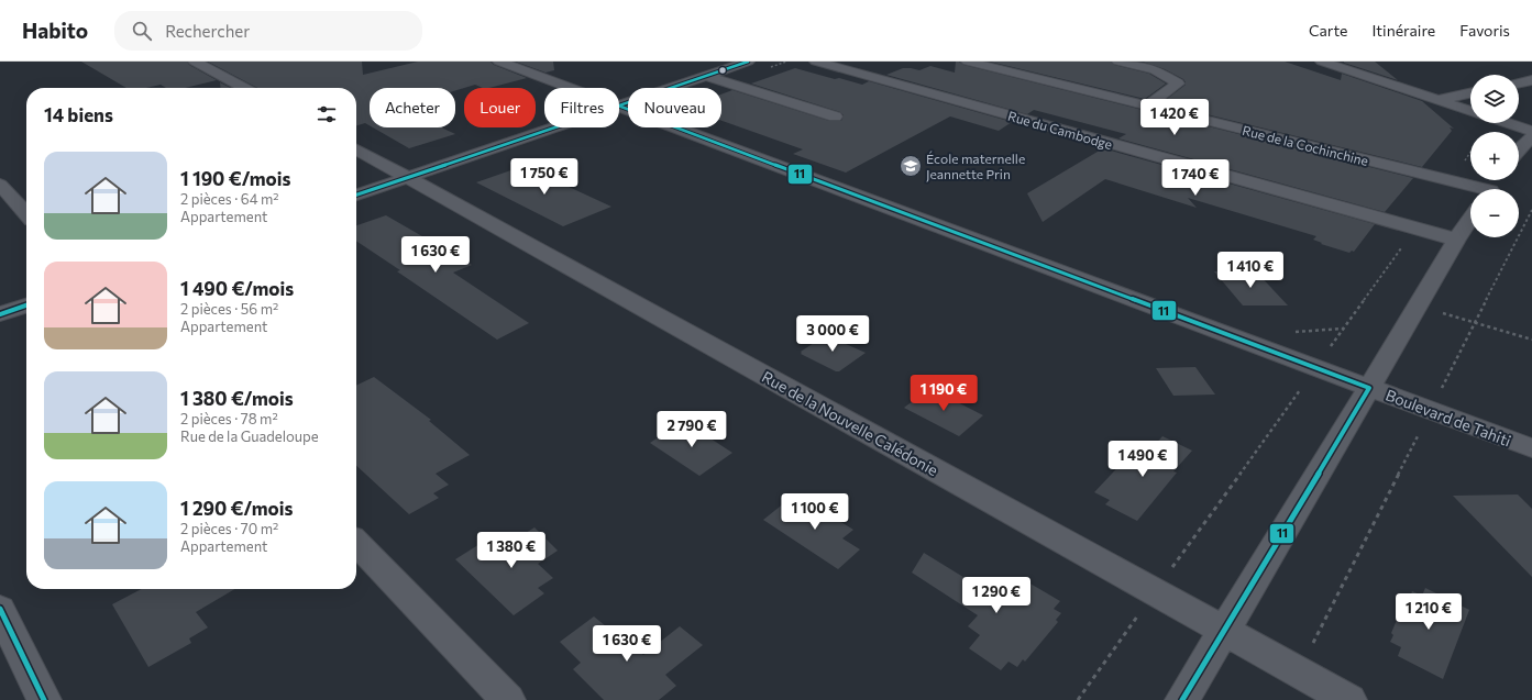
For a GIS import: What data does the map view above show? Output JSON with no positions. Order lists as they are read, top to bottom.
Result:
{
  "streets": {
    "street": [
      "Rue du Cambodge",
      "Rue de la Cochinchine",
      "Boulevard de Tahiti",
      "Rue de la Nouvelle Calédonie"
    ]
  },
  "places": {
    "school or university": ["École maternelle Jeannette Prin"]
  },
  "lines": ["transit line 11"],
  "page": {
    "header": "Habito",
    "search": "Rechercher",
    "nav": ["Carte", "Itinéraire", "Favoris"],
    "map_buttons": ["+", "−"],
    "chip": [
      "Acheter",
      "Louer",
      "Filtres",
      "Nouveau"
    ],
    "heading": "14 biens",
    "price": [
      "1 420 €",
      "1 750 €",
      "1 740 €",
      "1 630 €",
      "1 410 €",
      "3 000 €",
      "1 190 €",
      "2 790 €",
      "1 490 €",
      "1 100 €",
      "1 380 €",
      "1 290 €",
      "1 210 €",
      "1 630 €"
    ],
    "list": [
      {
        "name": "1 190 €/mois",
        "note": "2 pièces · 64 m² · Appartement"
      },
      {
        "name": "1 490 €/mois",
        "note": "2 pièces · 56 m² · Appartement"
      },
      {
        "name": "1 380 €/mois",
        "note": "2 pièces · 78 m² · Rue de la Guadeloupe"
      },
      {
        "name": "1 290 €/mois",
        "note": "2 pièces · 70 m² · Appartement"
      }
    ]
  }
}
